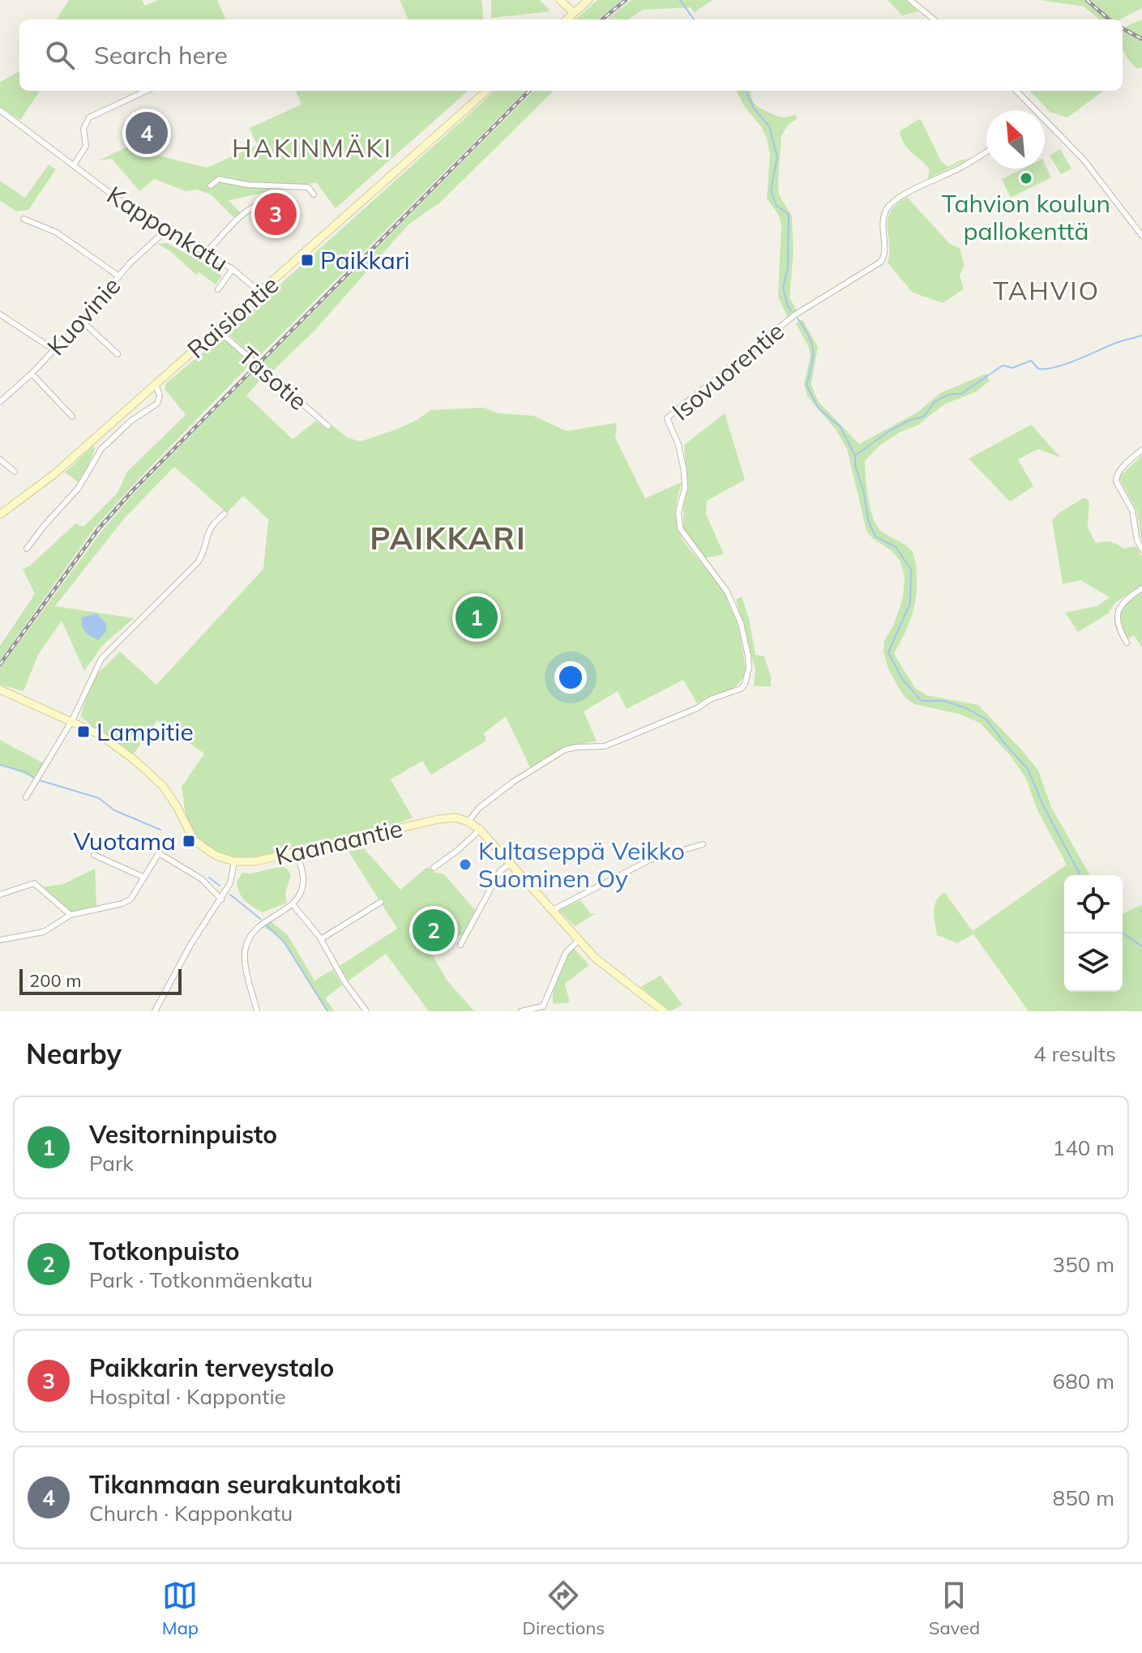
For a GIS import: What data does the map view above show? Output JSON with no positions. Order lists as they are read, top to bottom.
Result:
{
  "streets": {
    "street": [
      "Kapponkatu",
      "Kuovinie",
      "Raisiontie",
      "Isovuorentie",
      "Tasotie",
      "Kaanaantie"
    ]
  },
  "crossings": [
    ["Kapponkatu", "Kuovinie"],
    ["Kapponkatu", "Raisiontie"],
    ["Raisiontie", "Tasotie"],
    ["Isovuorentie", "Kaanaantie"]
  ],
  "districts": ["HAKINMÄKI", "TAHVIO", "PAIKKARI"],
  "places": {
    "other": ["Tahvion koulun pallokenttä", "Kultaseppä Veikko Suominen Oy"],
    "transit": ["Paikkari", "Lampitie", "Vuotama"]
  },
  "scale_bar": "200 m",
  "north": "top left",
  "page": {
    "search": "Search here",
    "pins": [
      "4",
      "3",
      "1",
      "2"
    ],
    "scale": "200 m",
    "heading": ["Nearby", "4 results"],
    "list": [
      {
        "mark": "1",
        "name": "Vesitorninpuisto",
        "note": "Park",
        "value": "140 m"
      },
      {
        "mark": "2",
        "name": "Totkonpuisto",
        "note": "Park · Totkonmäenkatu",
        "value": "350 m"
      },
      {
        "mark": "3",
        "name": "Paikkarin terveystalo",
        "note": "Hospital · Kappontie",
        "value": "680 m"
      },
      {
        "mark": "4",
        "name": "Tikanmaan seurakuntakoti",
        "note": "Church · Kapponkatu",
        "value": "850 m"
      }
    ],
    "nav": ["Map", "Directions", "Saved"]
  }
}
